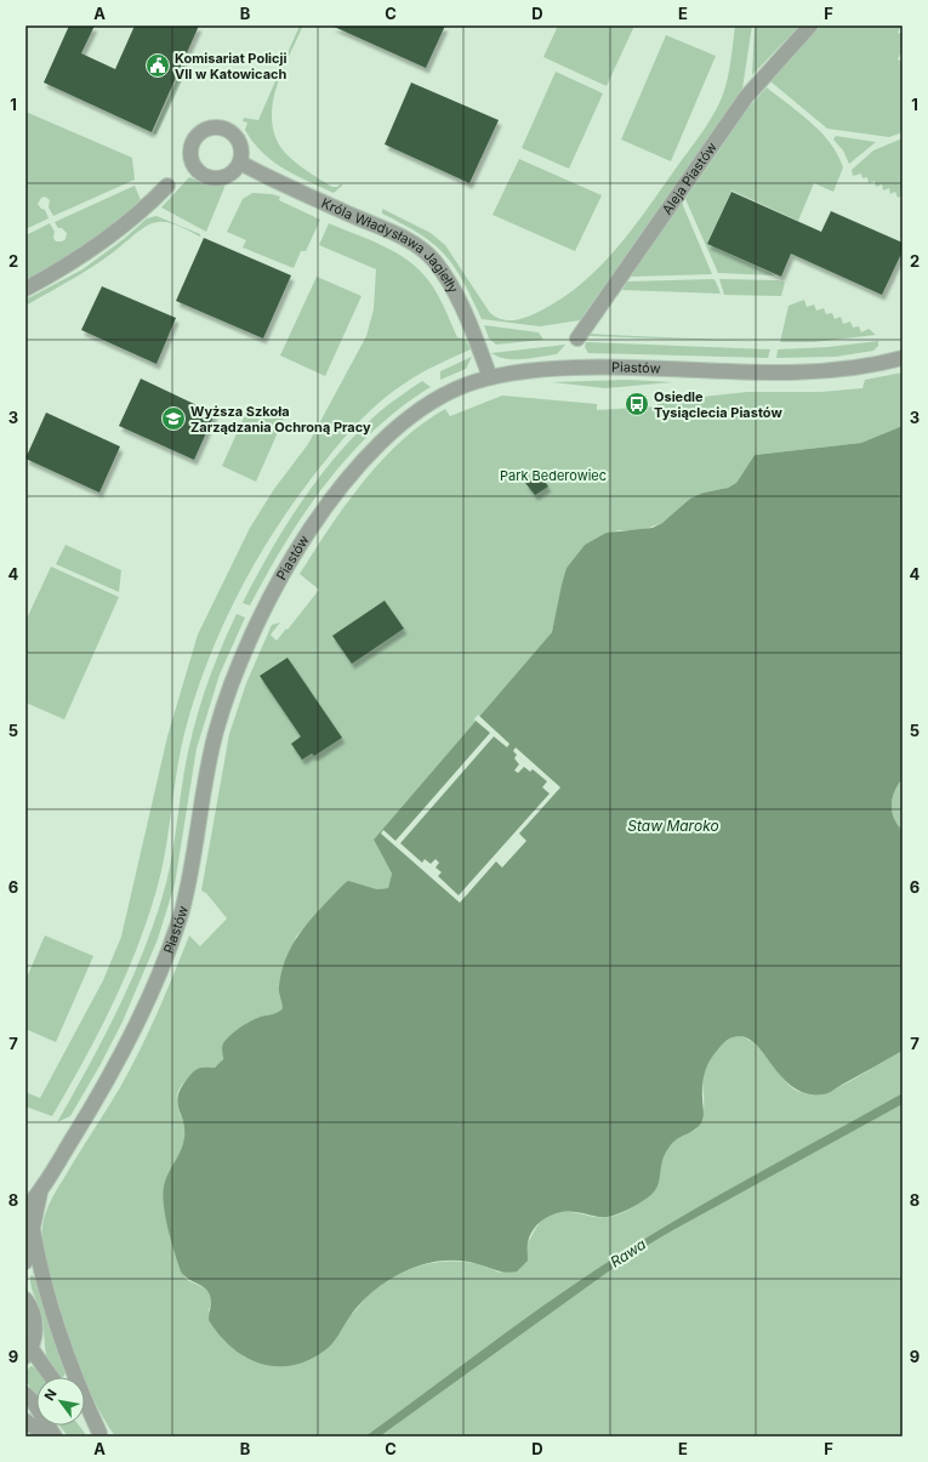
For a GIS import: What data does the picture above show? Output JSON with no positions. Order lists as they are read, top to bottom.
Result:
{
  "streets": {
    "street": ["Aleja Piastów", "Króla Władysława Jagiełły", "Piastów"]
  },
  "crossings": [
    ["Króla Władysława Jagiełły", "Piastów"]
  ],
  "water": ["Staw Maroko", "Rawa"],
  "parks": ["Park Bederowiec"],
  "places": {
    "public building": ["Komisariat Policji VII w Katowicach"],
    "bus stop": ["Osiedle Tysiąclecia Piastów"],
    "school or university": ["Wyższa Szkoła Zarządzania Ochroną Pracy"]
  },
  "north": "top left",
  "grid": {
    "columns": [
      "A",
      "B",
      "C",
      "D",
      "E",
      "F"
    ],
    "rows": [
      "1",
      "2",
      "3",
      "4",
      "5",
      "6",
      "7",
      "8",
      "9"
    ]
  }
}
